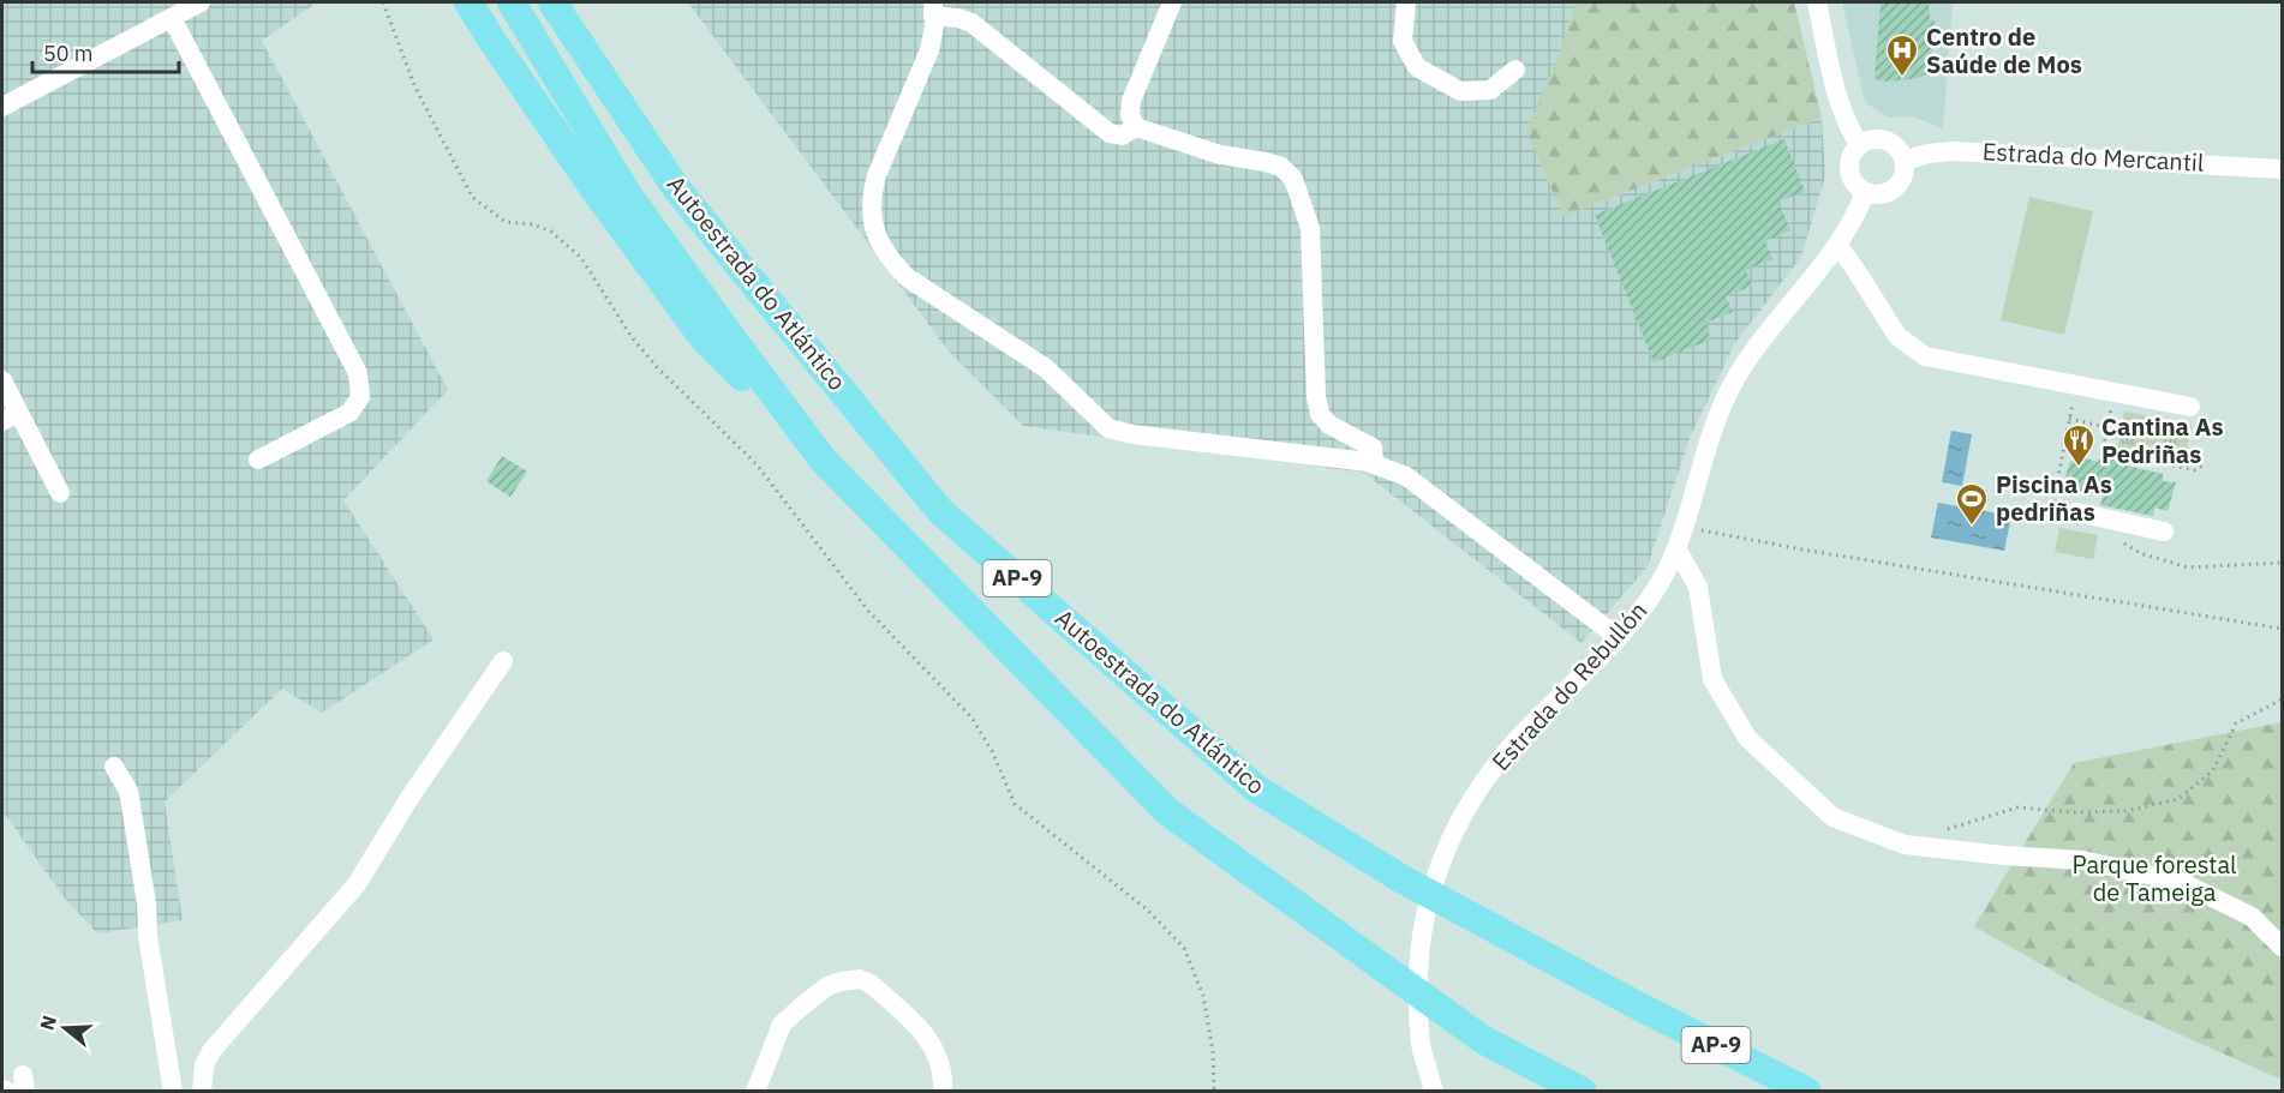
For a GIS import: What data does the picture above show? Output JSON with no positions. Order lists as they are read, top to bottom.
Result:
{
  "streets": {
    "highway": ["Autoestrada do Atlántico", "AP-9"],
    "street": ["Estrada do Mercantil", "Estrada do Rebullón"]
  },
  "crossings": [
    ["Estrada do Mercantil", "Estrada do Rebullón"]
  ],
  "parks": ["Parque forestal de Tameiga"],
  "places": {
    "hospital": ["Centro de Saúde de Mos"],
    "restaurant": ["Cantina As Pedriñas"],
    "sports": ["Piscina As pedriñas"]
  },
  "scale_bar": "50 m",
  "north": "left"
}
